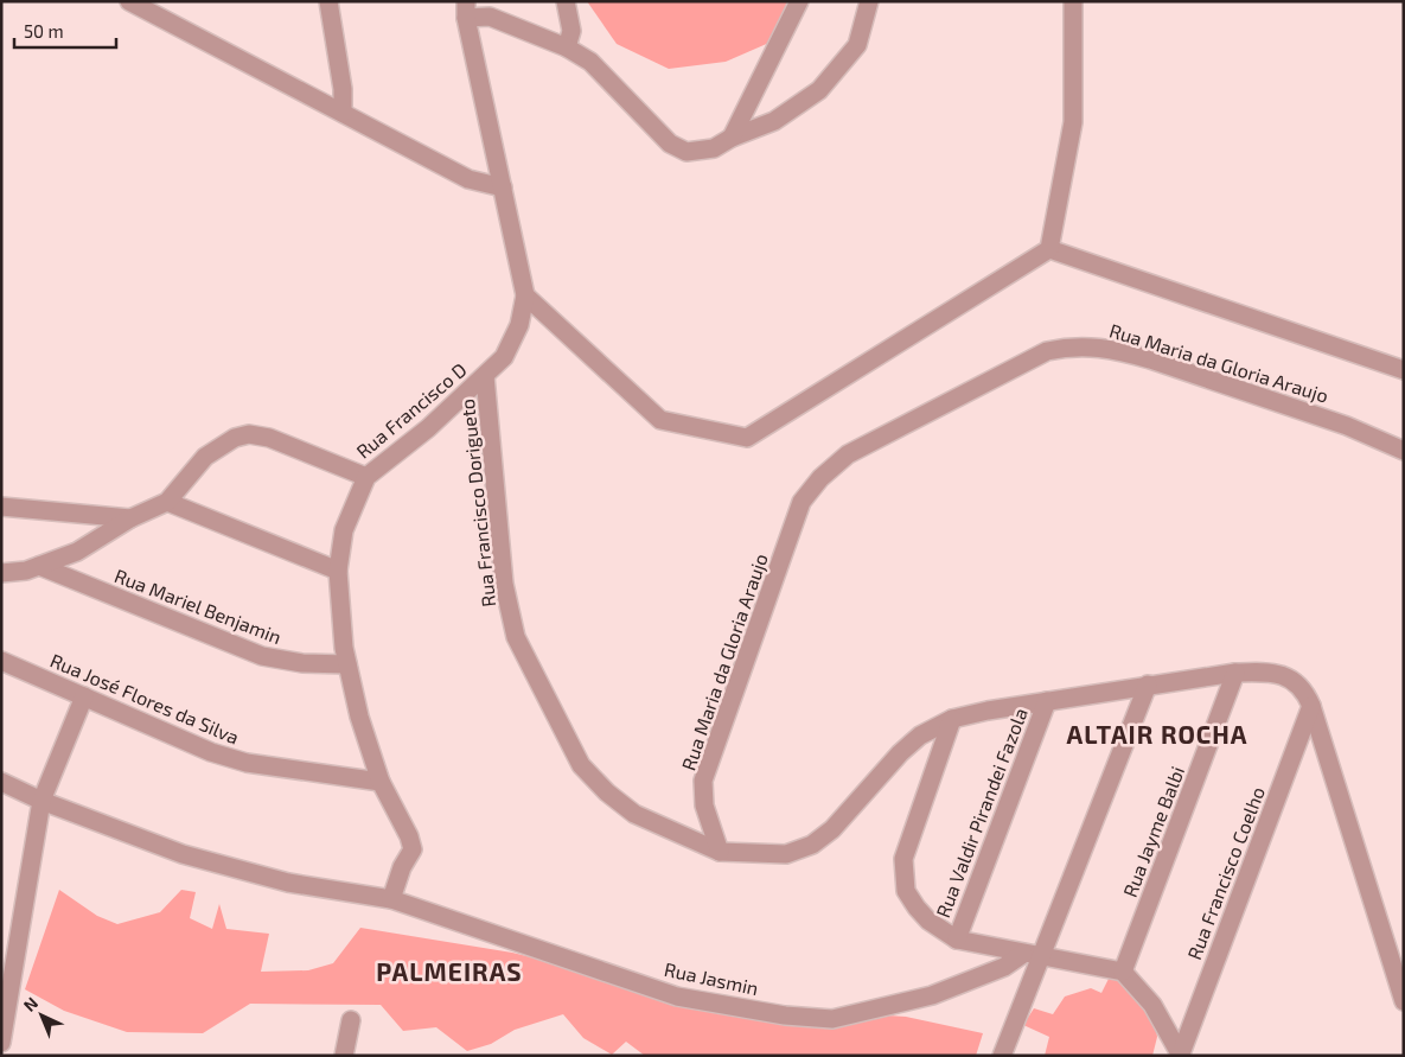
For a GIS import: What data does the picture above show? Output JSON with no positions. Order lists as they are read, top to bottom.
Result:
{
  "streets": {
    "street": [
      "Rua Maria da Gloria Araujo",
      "Rua Francisco D",
      "Rua Francisco Dorigueto",
      "Rua Mariel Benjamin",
      "Rua José Flores da Silva",
      "Rua Valdir Pirandei Fazola",
      "Rua Jayme Balbi",
      "Rua Francisco Coelho",
      "Rua Jasmin"
    ]
  },
  "crossings": [
    ["Rua Maria da Gloria Araujo", "Rua Francisco Dorigueto"],
    ["Rua Francisco D", "Rua Francisco Dorigueto"]
  ],
  "districts": ["ALTAIR ROCHA", "PALMEIRAS"],
  "scale_bar": "50 m",
  "north": "top left"
}
